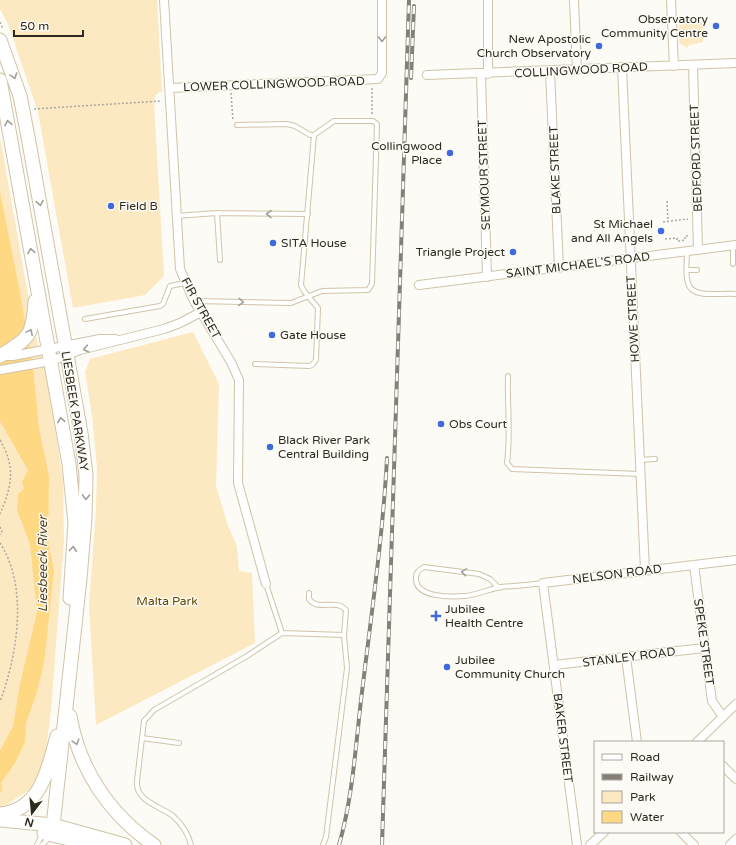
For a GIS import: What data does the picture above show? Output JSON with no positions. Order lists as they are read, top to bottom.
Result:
{
  "streets": {
    "main road": ["LIESBEEK PARKWAY"],
    "street": [
      "COLLINGWOOD ROAD",
      "LOWER COLLINGWOOD ROAD",
      "BEDFORD STREET",
      "BLAKE STREET",
      "SEYMOUR STREET",
      "SAINT MICHAEL'S ROAD",
      "FIR STREET",
      "HOWE STREET",
      "NELSON ROAD",
      "SPEKE STREET",
      "STANLEY ROAD",
      "BAKER STREET"
    ]
  },
  "crossings": [
    ["COLLINGWOOD ROAD", "BEDFORD STREET"],
    ["COLLINGWOOD ROAD", "BLAKE STREET"],
    ["COLLINGWOOD ROAD", "SEYMOUR STREET"],
    ["COLLINGWOOD ROAD", "HOWE STREET"],
    ["LOWER COLLINGWOOD ROAD", "FIR STREET"],
    ["BEDFORD STREET", "SAINT MICHAEL'S ROAD"],
    ["BLAKE STREET", "SAINT MICHAEL'S ROAD"],
    ["SEYMOUR STREET", "SAINT MICHAEL'S ROAD"],
    ["SAINT MICHAEL'S ROAD", "HOWE STREET"],
    ["HOWE STREET", "NELSON ROAD"],
    ["NELSON ROAD", "SPEKE STREET"],
    ["NELSON ROAD", "BAKER STREET"],
    ["SPEKE STREET", "STANLEY ROAD"],
    ["STANLEY ROAD", "BAKER STREET"]
  ],
  "water": ["Liesbeeck River"],
  "parks": ["Malta Park"],
  "places": {
    "other": [
      "Observatory Community Centre",
      "New Apostolic Church Observatory",
      "Collingwood Place",
      "Field B",
      "St Michael and All Angels",
      "SITA House",
      "Triangle Project",
      "Gate House",
      "Obs Court",
      "Black River Park Central Building",
      "Jubilee Community Church"
    ],
    "health": ["Jubilee Health Centre"]
  },
  "legend": [
    "Road",
    "Railway",
    "Park",
    "Water"
  ],
  "scale_bar": "50 m",
  "north": "bottom"
}
